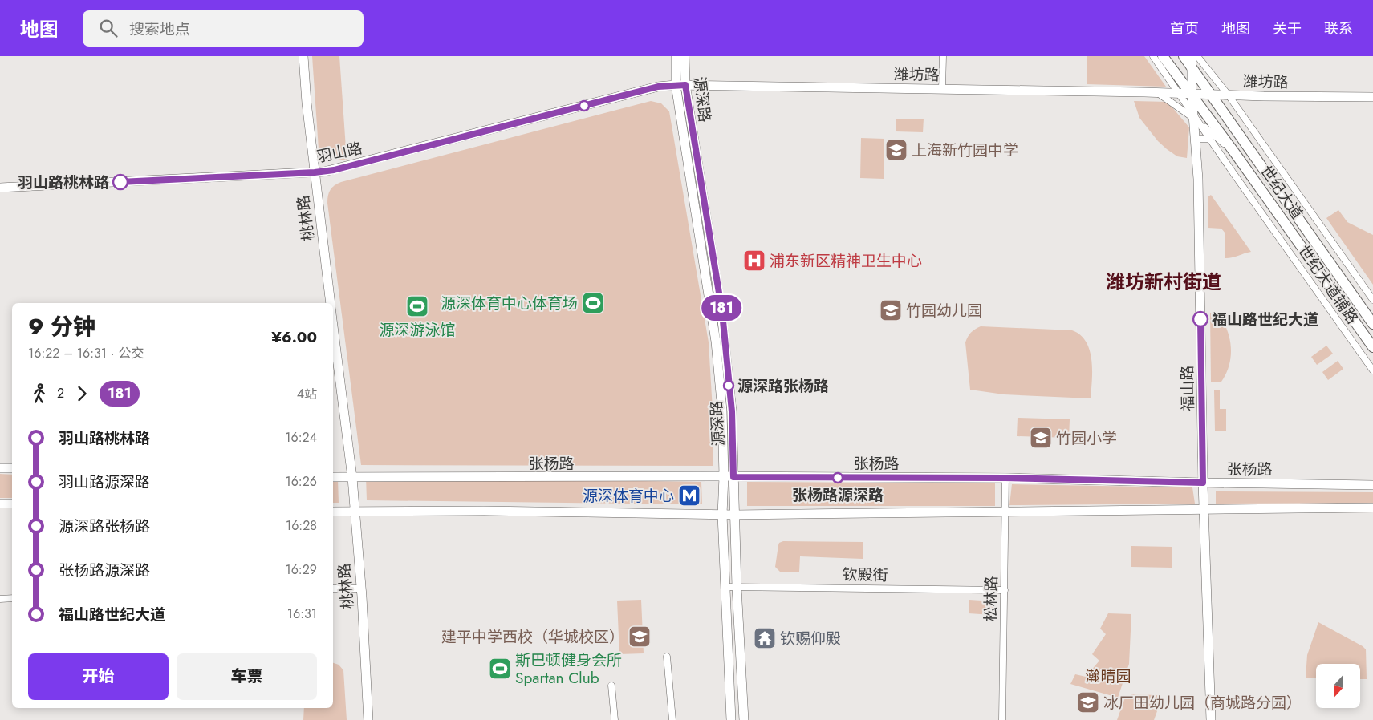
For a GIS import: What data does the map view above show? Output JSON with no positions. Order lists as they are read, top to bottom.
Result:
{
  "streets": {
    "main road": [
      "潍坊路",
      "源深路",
      "羽山路",
      "世纪大道",
      "桃林路",
      "福山路",
      "张杨路"
    ],
    "street": ["世纪大道辅路", "钦殿街", "松林路"]
  },
  "crossings": [
    ["潍坊路", "源深路"],
    ["潍坊路", "羽山路"],
    ["潍坊路", "世纪大道"],
    ["潍坊路", "世纪大道辅路"],
    ["潍坊路", "福山路"],
    ["源深路", "羽山路"],
    ["源深路", "张杨路"],
    ["源深路", "钦殿街"],
    ["羽山路", "桃林路"],
    ["世纪大道", "福山路"],
    ["桃林路", "张杨路"],
    ["世纪大道辅路", "福山路"],
    ["福山路", "张杨路"],
    ["张杨路", "松林路"],
    ["钦殿街", "松林路"]
  ],
  "districts": ["潍坊新村街道"],
  "parks": ["瀚晴园"],
  "places": {
    "school or university": [
      "上海新竹园中学",
      "竹园幼儿园",
      "竹园小学",
      "建平中学西校（华城校区）",
      "冰厂田幼儿园（商城路分园）"
    ],
    "other": [
      "羽山路桃林路",
      "福山路世纪大道",
      "源深路张杨路",
      "张杨路源深路"
    ],
    "hospital": ["浦东新区精神卫生中心"],
    "sports": ["源深体育中心体育场", "源深游泳馆", "斯巴顿健身会所 Spartan Club"],
    "metro station": ["源深体育中心"],
    "temple": ["钦赐仰殿"]
  },
  "lines": ["bus line 181"],
  "north": "bottom",
  "page": {
    "header": "地图",
    "search": "搜索地点",
    "nav": [
      "首页",
      "地图",
      "关于",
      "联系"
    ],
    "on_map": "181",
    "heading": ["9 分钟", "16:22 – 16:31 · 公交", "¥6.00"],
    "legs": ["2", "181", "4站"],
    "list": [
      {
        "name": "羽山路桃林路",
        "value": "16:24"
      },
      {
        "name": "羽山路源深路",
        "value": "16:26"
      },
      {
        "name": "源深路张杨路",
        "value": "16:28"
      },
      {
        "name": "张杨路源深路",
        "value": "16:29"
      },
      {
        "name": "福山路世纪大道",
        "value": "16:31"
      }
    ],
    "buttons": ["开始", "车票"]
  }
}
